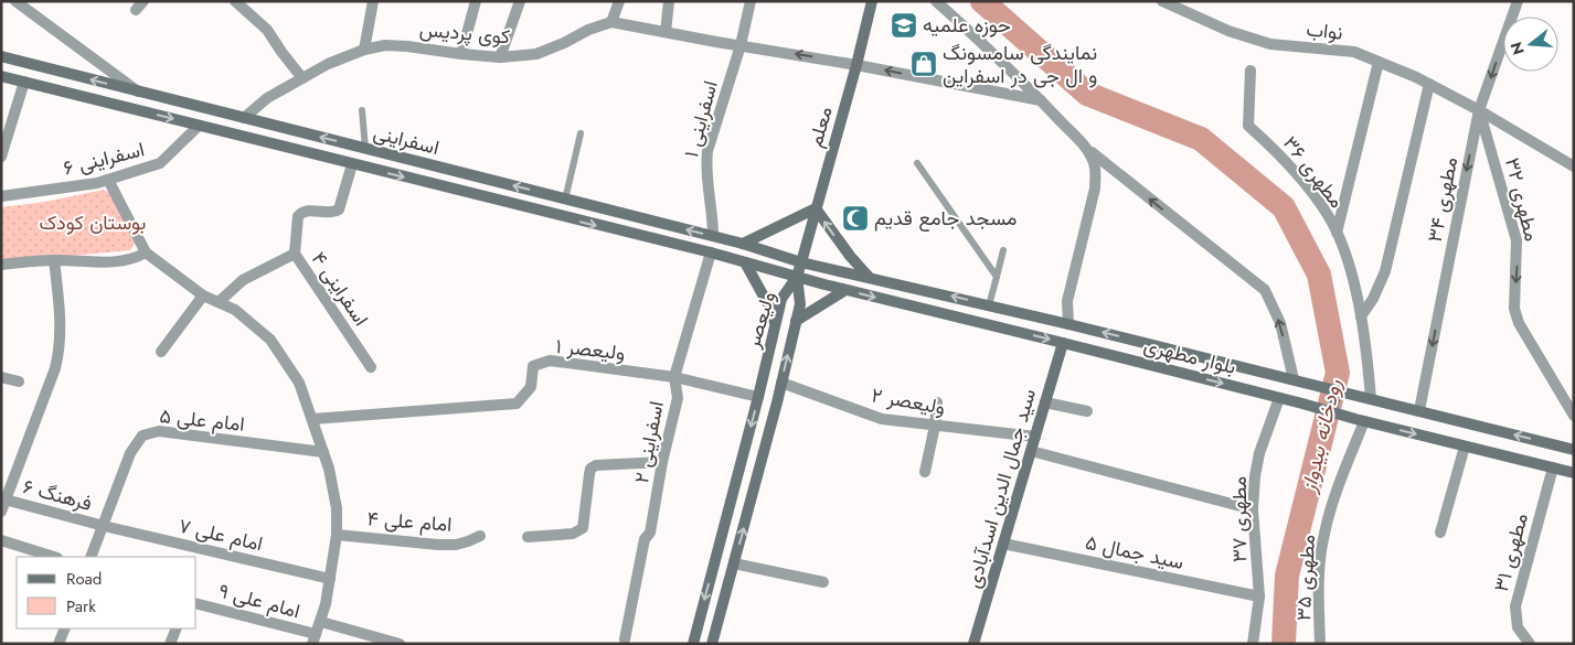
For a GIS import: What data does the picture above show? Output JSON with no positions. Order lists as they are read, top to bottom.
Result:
{
  "streets": {
    "main road": [
      "معلم",
      "اسفراینی",
      "ولیعصر",
      "بلوار مطهری",
      "سید جمال الدین اسدآبادی"
    ],
    "street": [
      "نواب",
      "کوی پردیس",
      "اسفراینی ۱",
      "اسفراینی ۶",
      "مطهری ۳۶",
      "مطهری ۳۴",
      "مطهری ۳۲",
      "اسفراینی ۴",
      "ولیعصر ۱",
      "ولیعصر ۲",
      "امام علی ۵",
      "اسفراینی ۲",
      "فرهنگ ۶",
      "مطهری ۳۷",
      "امام علی ۴",
      "امام علی ۷",
      "سید جمال ۵",
      "مطهری ۳۱",
      "مطهری ۳۵",
      "امام علی ۹"
    ]
  },
  "crossings": [
    ["نواب", "مطهری ۳۴"],
    ["نواب", "مطهری ۳۲"],
    ["کوی پردیس", "اسفراینی"],
    ["اسفراینی ۱", "اسفراینی"],
    ["معلم", "اسفراینی"],
    ["معلم", "ولیعصر"],
    ["معلم", "بلوار مطهری"],
    ["اسفراینی", "اسفراینی ۶"],
    ["اسفراینی", "اسفراینی ۴"],
    ["اسفراینی", "ولیعصر"],
    ["اسفراینی", "بلوار مطهری"],
    ["اسفراینی", "اسفراینی ۲"],
    ["مطهری ۳۶", "بلوار مطهری"],
    ["مطهری ۳۴", "مطهری ۳۲"],
    ["مطهری ۳۴", "بلوار مطهری"],
    ["ولیعصر", "ولیعصر ۱"],
    ["ولیعصر", "بلوار مطهری"],
    ["ولیعصر", "ولیعصر ۲"],
    ["ولیعصر ۱", "اسفراینی ۲"],
    ["بلوار مطهری", "سید جمال الدین اسدآبادی"],
    ["بلوار مطهری", "مطهری ۳۷"],
    ["بلوار مطهری", "مطهری ۳۱"],
    ["بلوار مطهری", "مطهری ۳۵"],
    ["ولیعصر ۲", "سید جمال الدین اسدآبادی"],
    ["امام علی ۵", "فرهنگ ۶"],
    ["امام علی ۵", "امام علی ۷"],
    ["سید جمال الدین اسدآبادی", "سید جمال ۵"],
    ["فرهنگ ۶", "امام علی ۷"],
    ["مطهری ۳۷", "سید جمال ۵"]
  ],
  "one_way": ["مطهری ۳۲"],
  "water": ["رودخانه بیدواز"],
  "parks": ["بوستان کودک"],
  "places": {
    "school or university": ["حوزه علمیه"],
    "shop": ["نمایندگی سامسونگ و ال جی در اسفراین"],
    "mosque": ["مسجد جامع قدیم"]
  },
  "legend": ["Road", "Park"],
  "north": "left"
}
